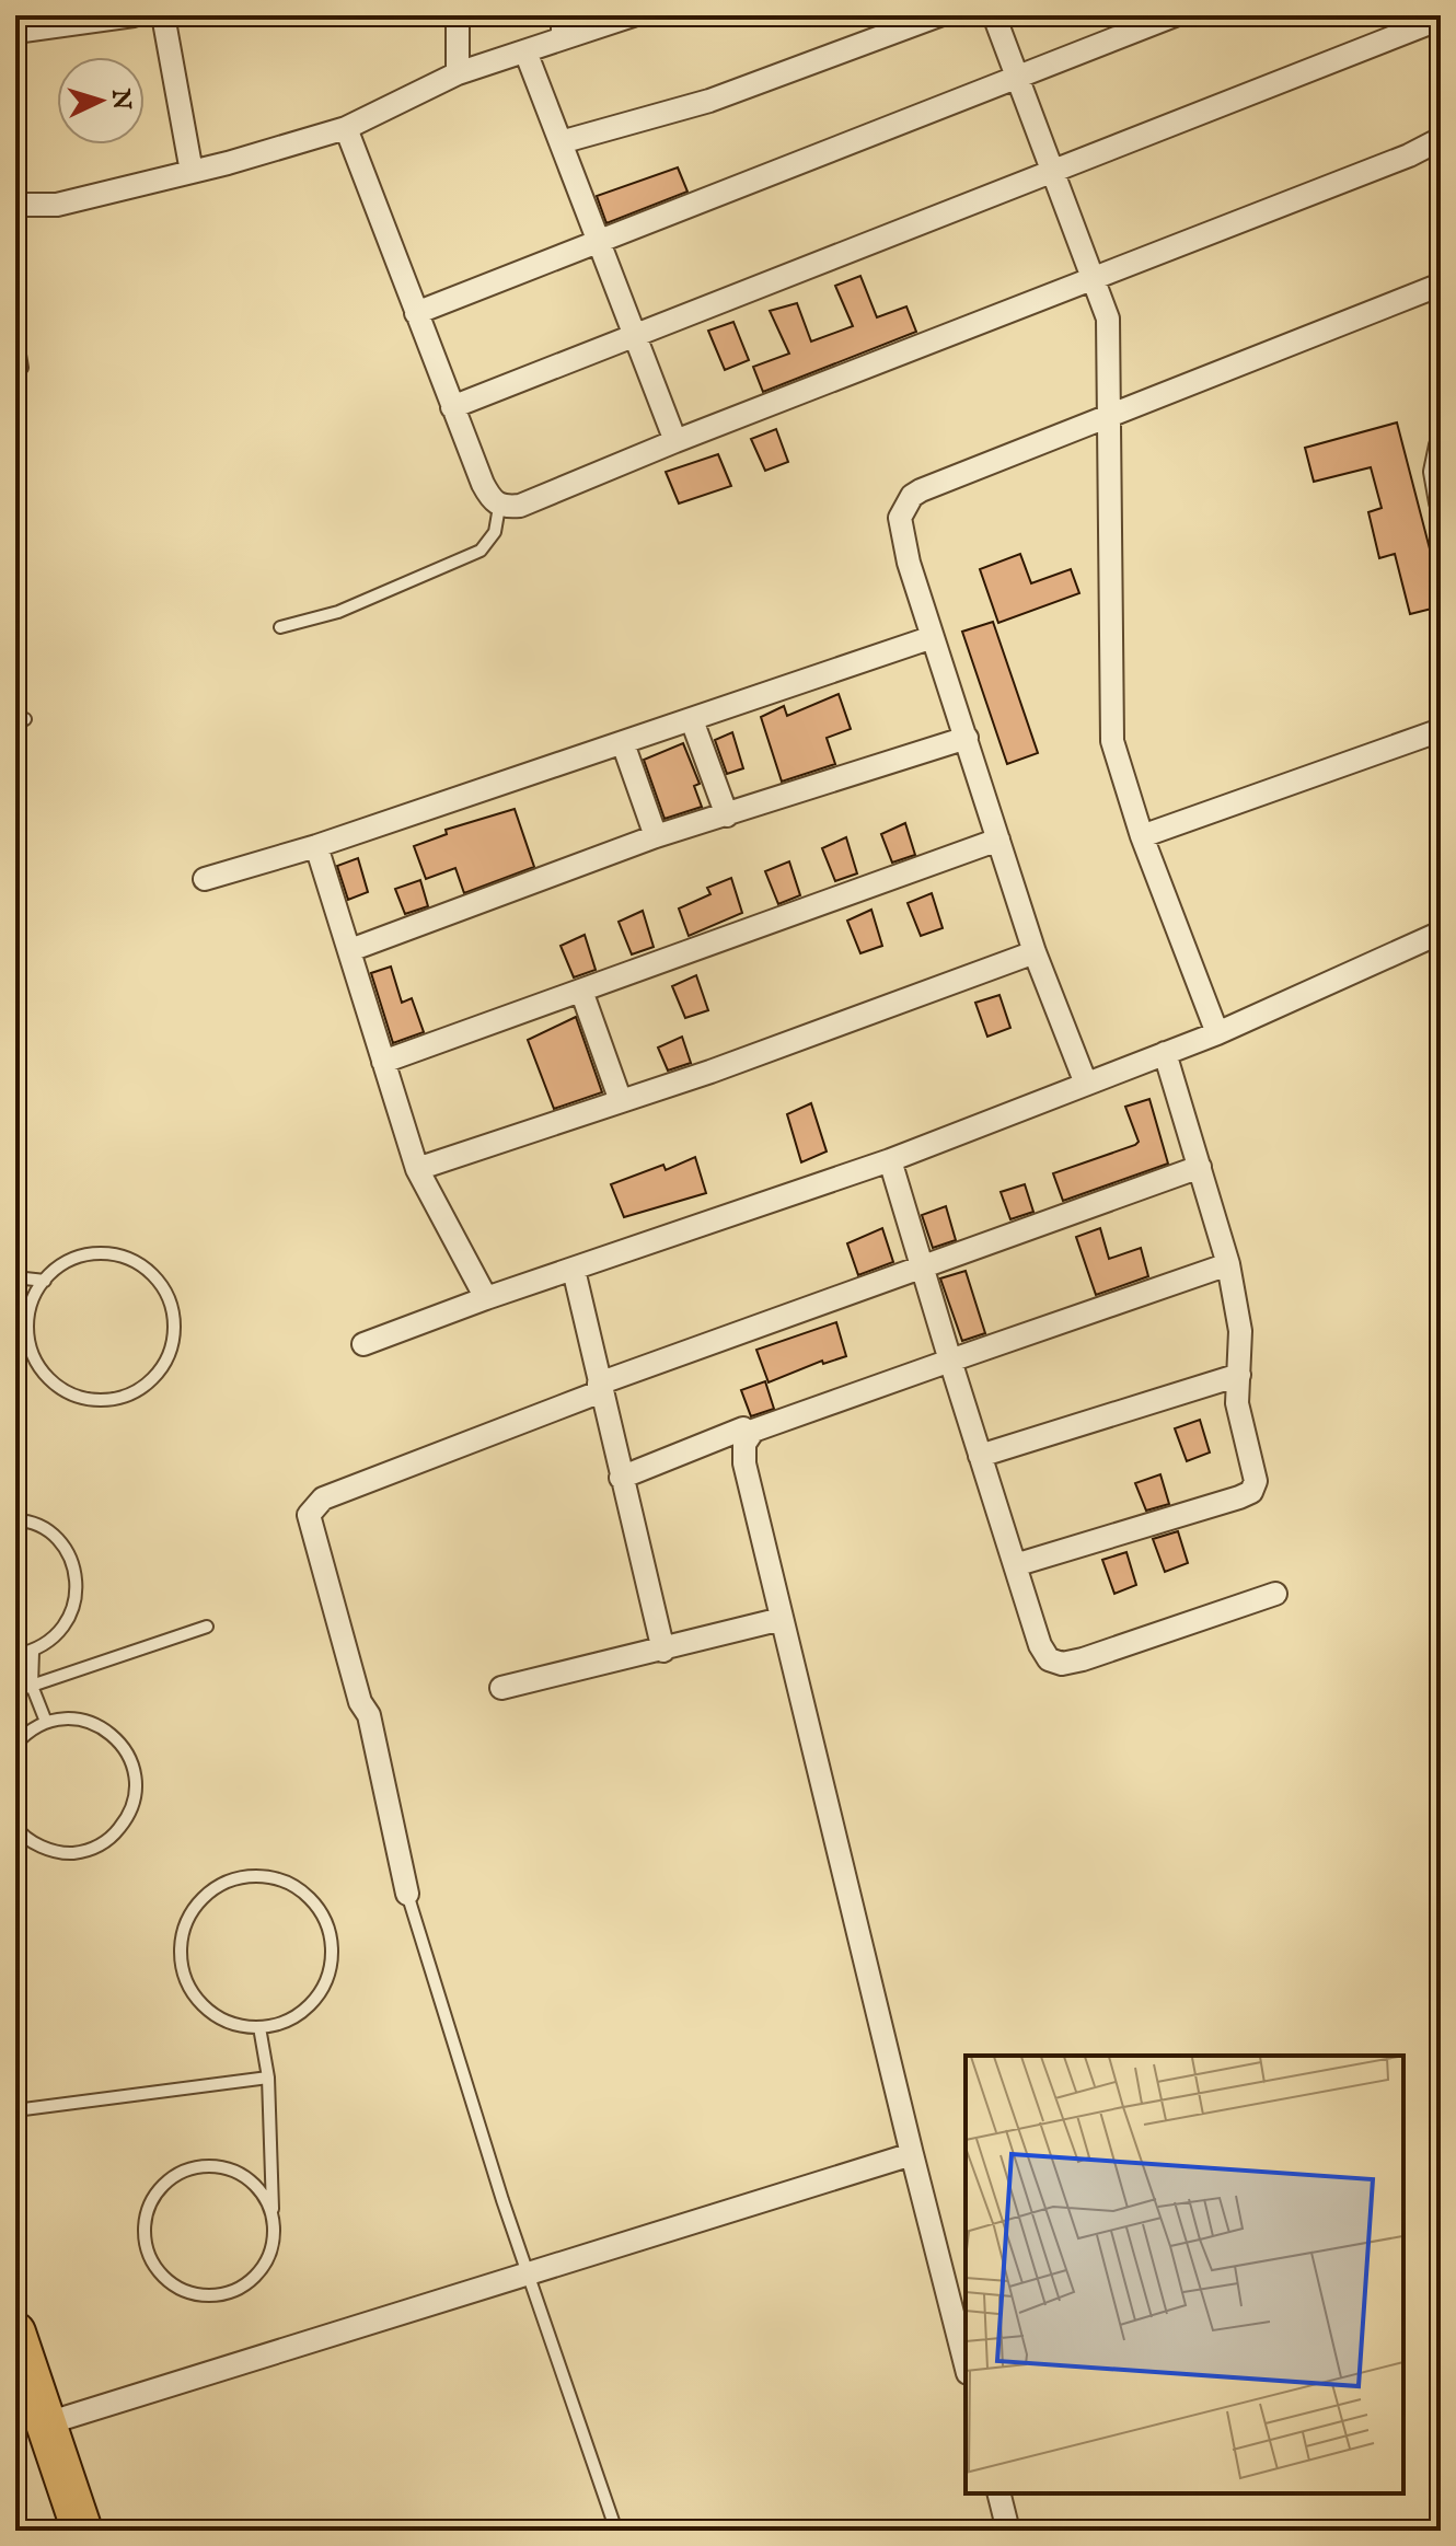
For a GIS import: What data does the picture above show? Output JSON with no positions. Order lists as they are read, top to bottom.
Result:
{
  "north": "right"
}
